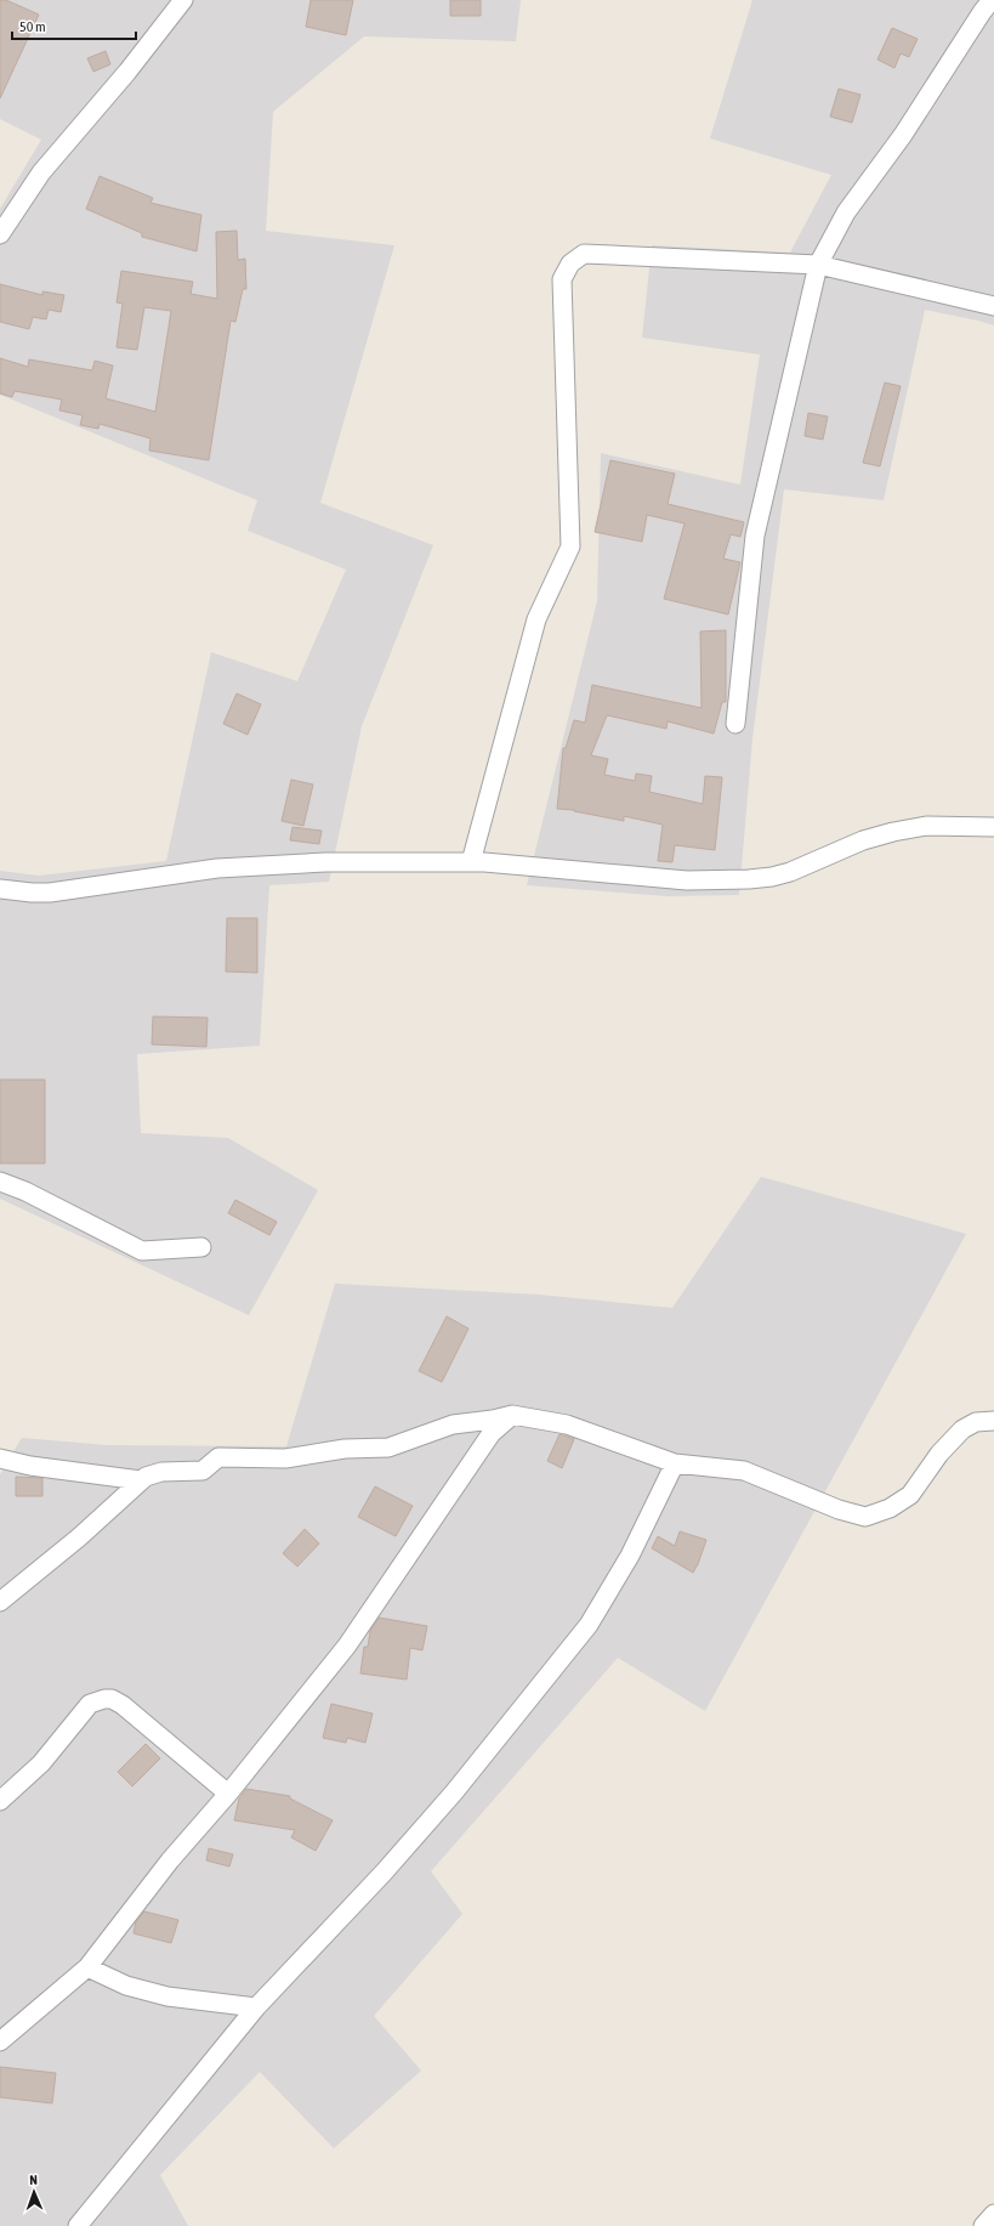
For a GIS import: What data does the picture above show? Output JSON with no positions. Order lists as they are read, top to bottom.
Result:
{
  "scale_bar": "50 m",
  "north": "top"
}
